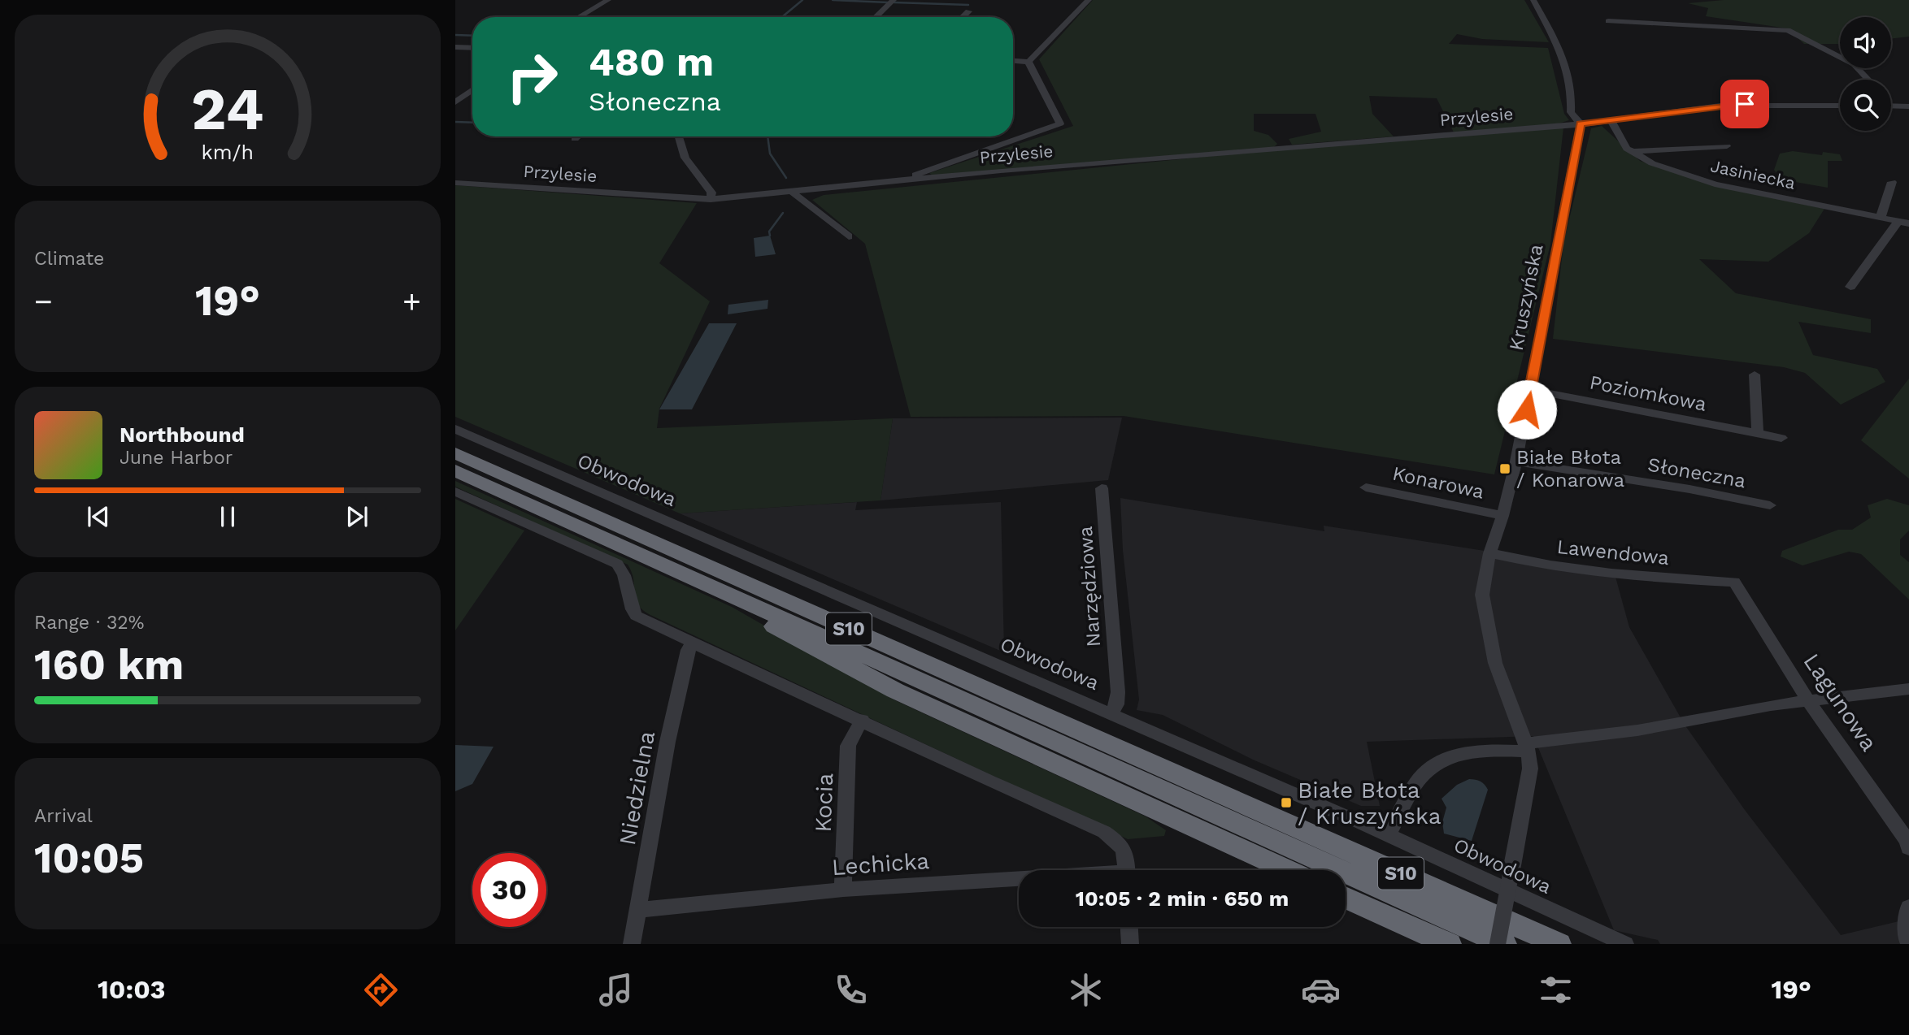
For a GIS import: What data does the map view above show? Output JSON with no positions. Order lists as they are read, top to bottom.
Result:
{
  "streets": {
    "highway": ["S10"],
    "street": [
      "Przylesie",
      "Jasiniecka",
      "Kruszyńska",
      "Poziomkowa",
      "Słoneczna",
      "Obwodowa",
      "Konarowa",
      "Lawendowa",
      "Narzędziowa",
      "Lagunowa",
      "Niedzielna",
      "Kocia",
      "Lechicka"
    ]
  },
  "crossings": [
    ["Przylesie", "Kruszyńska"],
    ["Kruszyńska", "Poziomkowa"],
    ["Kruszyńska", "Słoneczna"],
    ["Kruszyńska", "Konarowa"],
    ["Kruszyńska", "Lawendowa"],
    ["Obwodowa", "Narzędziowa"],
    ["Lawendowa", "Lagunowa"],
    ["Niedzielna", "Lechicka"],
    ["Kocia", "Lechicka"]
  ],
  "places": {
    "transit": ["Białe Błota / Konarowa", "Białe Błota / Kruszyńska"]
  },
  "page": {
    "turn": ["480 m", "Słoneczna"],
    "tile": [
      "Climate",
      ["Range · 32%", "160 km"],
      ["Arrival", "10:05"]
    ],
    "heat": ["−", "19°", "+"],
    "song": ["Northbound", "June Harbor"],
    "limit": "30",
    "trip": "10:05 · 2 min · 650 m",
    "tabs": ["10:03", "19°"],
    "gauge": ["24", "km/h"]
  }
}
